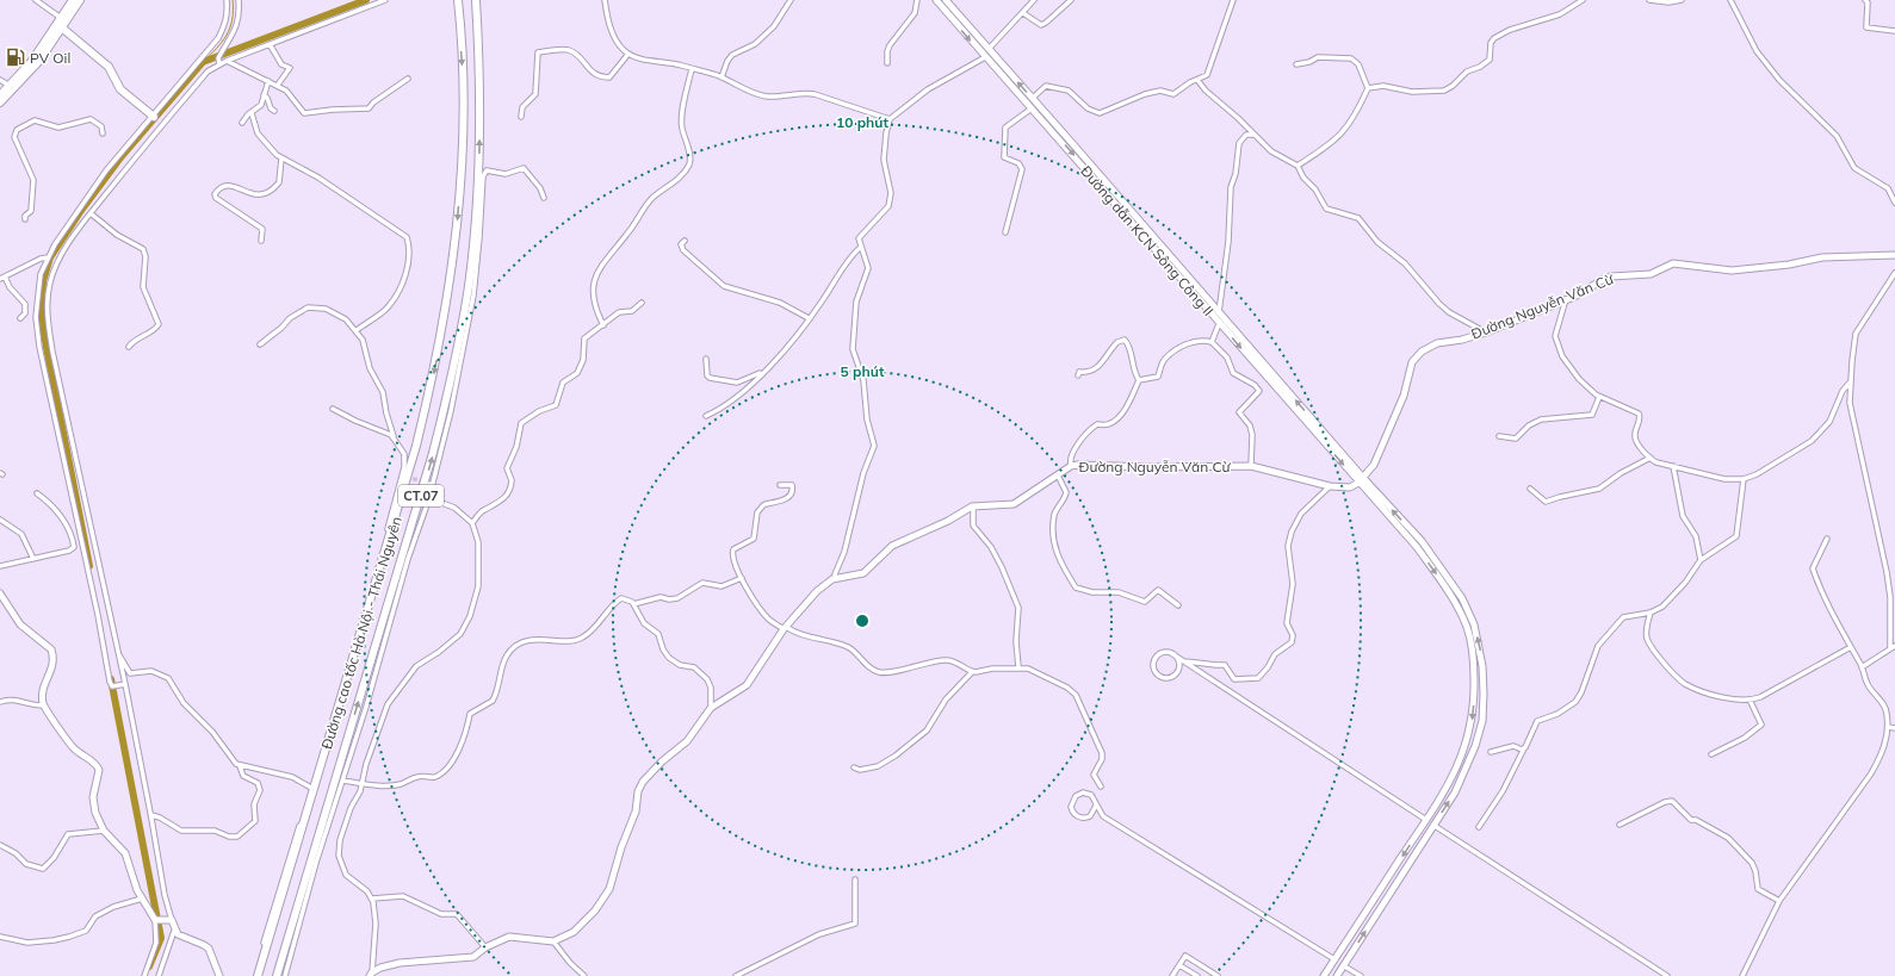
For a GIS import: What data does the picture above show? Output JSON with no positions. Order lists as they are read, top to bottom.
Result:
{
  "streets": {
    "highway": ["CT.07", "Đường cao tốc Hà Nội - Thái Nguyên"],
    "street": ["Đường dẫn KCN Sông Công II", "Đường Nguyễn Văn Cừ"]
  },
  "crossings": [
    ["Đường dẫn KCN Sông Công II", "Đường Nguyễn Văn Cừ"]
  ],
  "places": {
    "fuel station": ["PV Oil"]
  },
  "rings": ["10 phút", "5 phút"]
}
